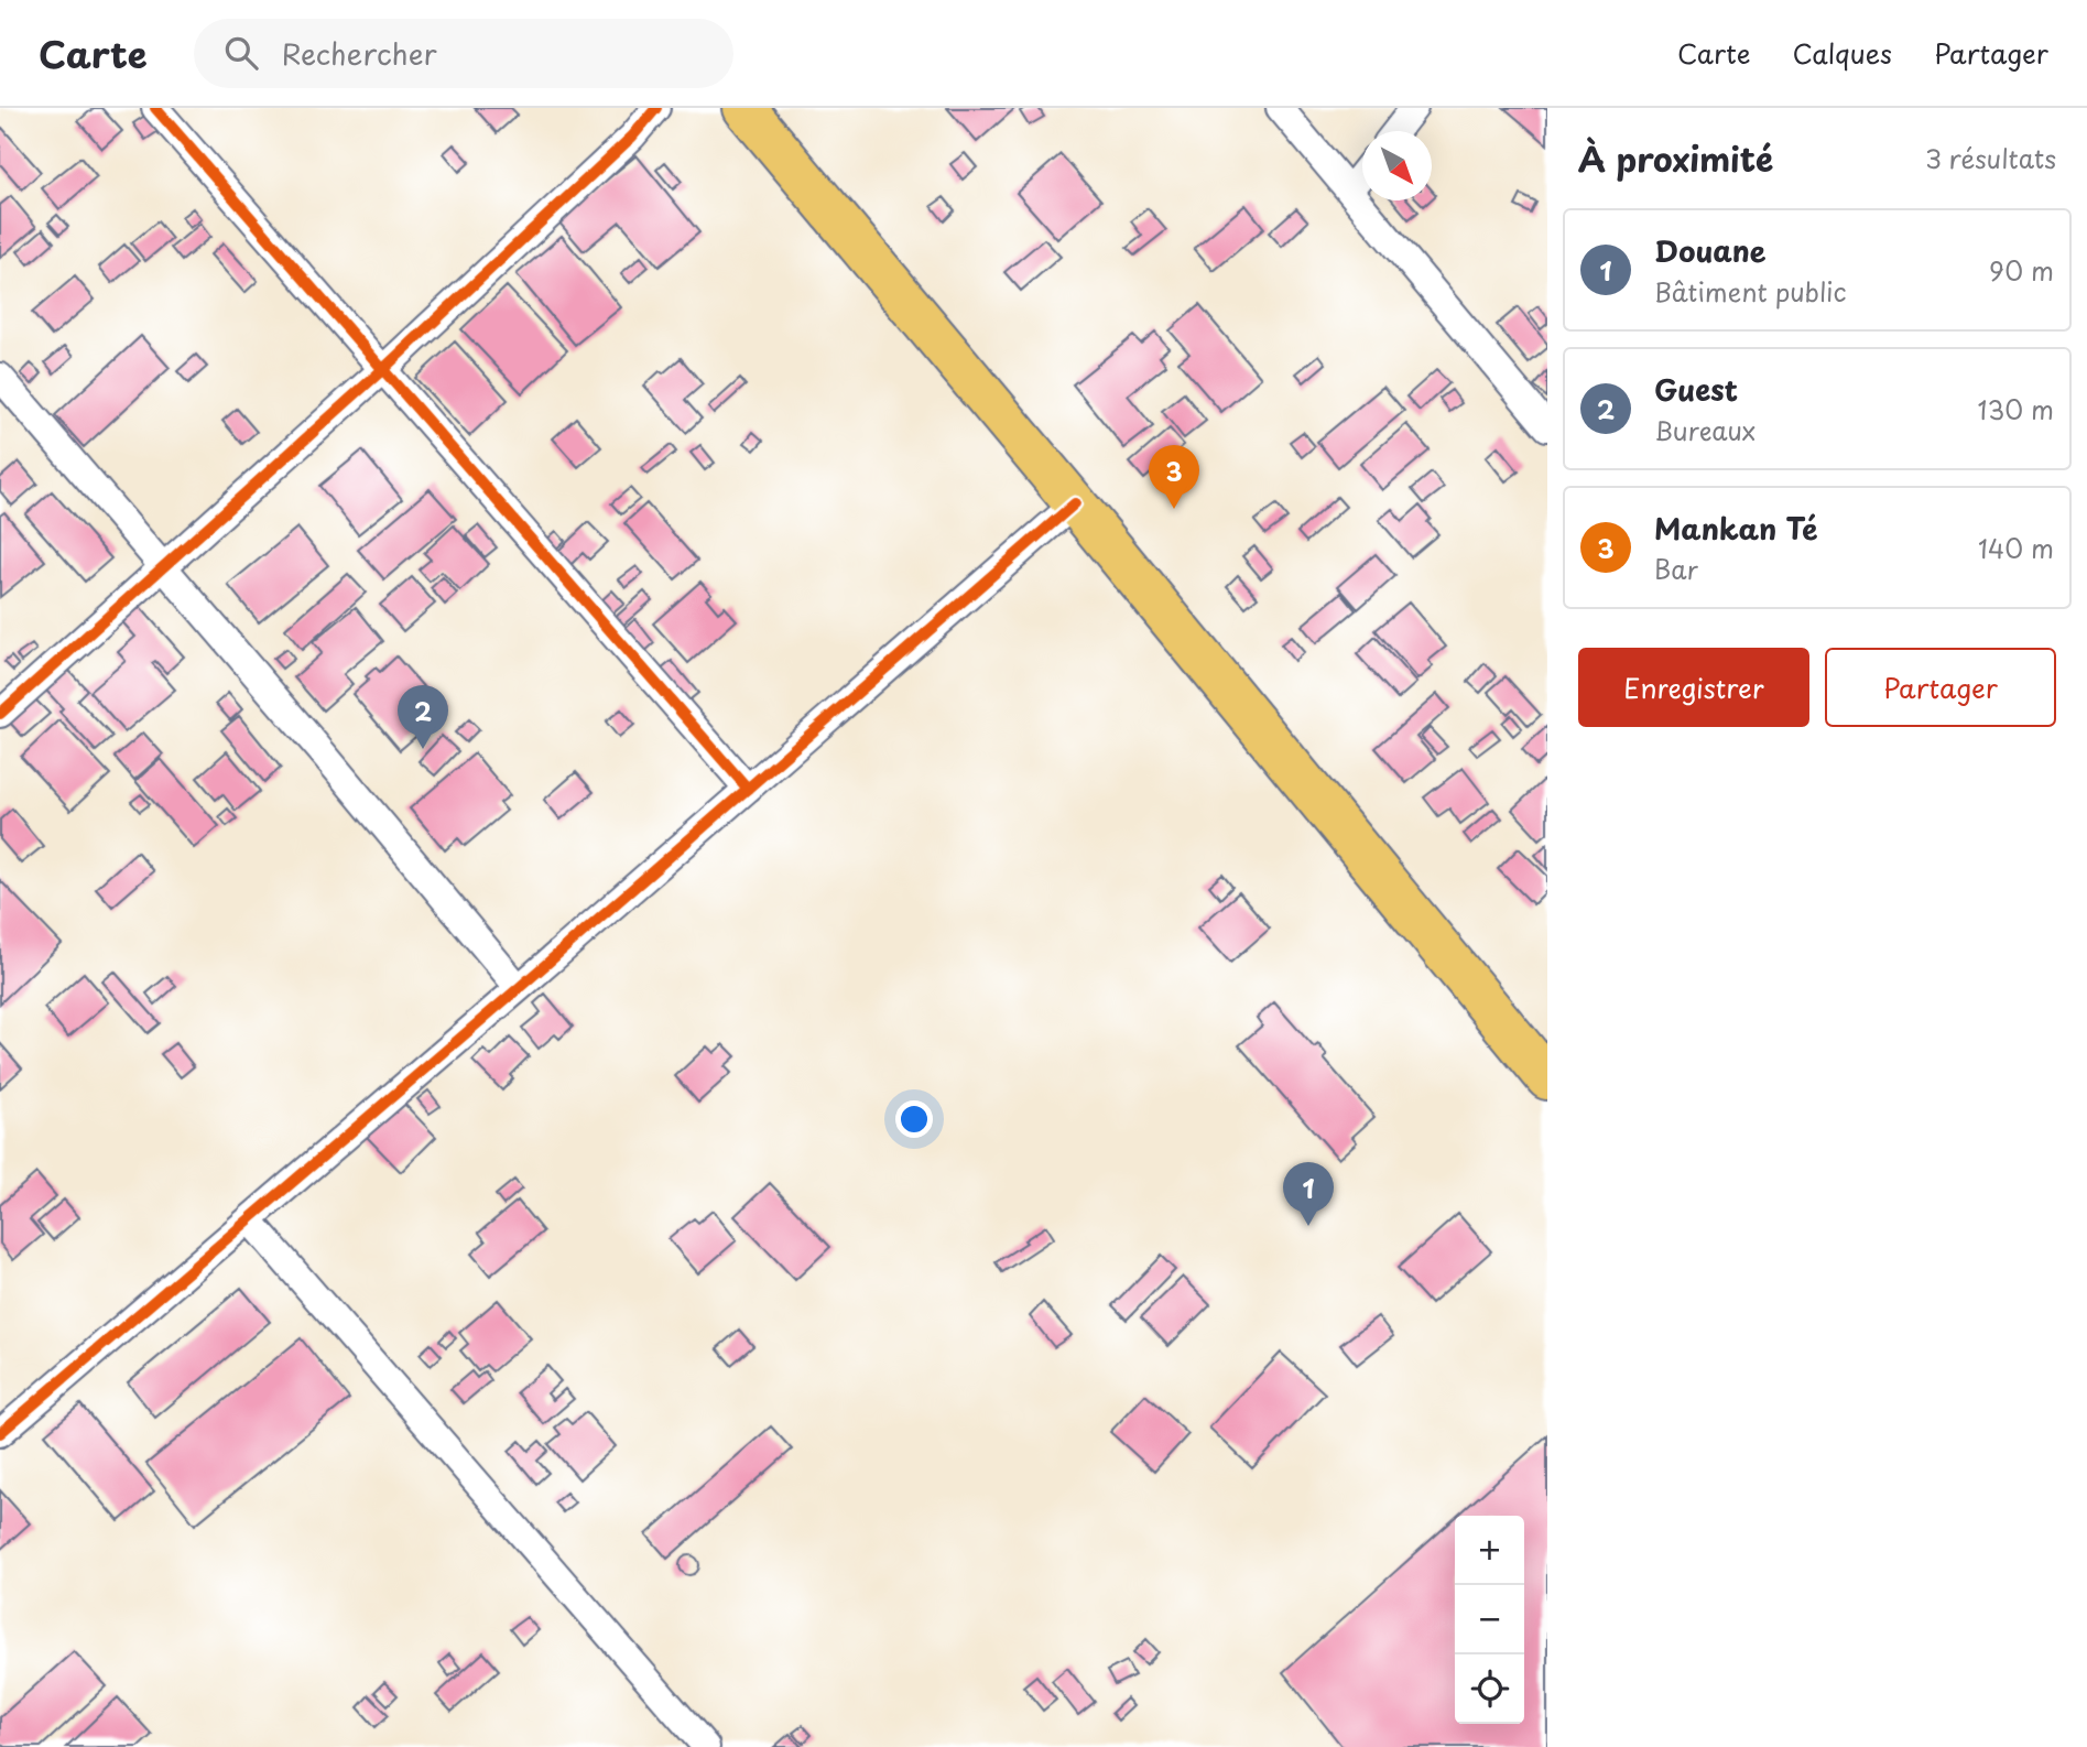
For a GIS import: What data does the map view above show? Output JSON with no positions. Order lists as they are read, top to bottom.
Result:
{
  "north": "bottom right",
  "page": {
    "header": "Carte",
    "search": "Rechercher",
    "nav": ["Carte", "Calques", "Partager"],
    "heading": ["À proximité", "3 résultats"],
    "list": [
      {
        "mark": "1",
        "name": "Douane",
        "note": "Bâtiment public",
        "value": "90 m"
      },
      {
        "mark": "2",
        "name": "Guest",
        "note": "Bureaux",
        "value": "130 m"
      },
      {
        "mark": "3",
        "name": "Mankan Té",
        "note": "Bar",
        "value": "140 m"
      }
    ],
    "pins": ["3", "2", "1"],
    "buttons": ["Enregistrer", "Partager"],
    "map_buttons": ["+", "−"]
  }
}
